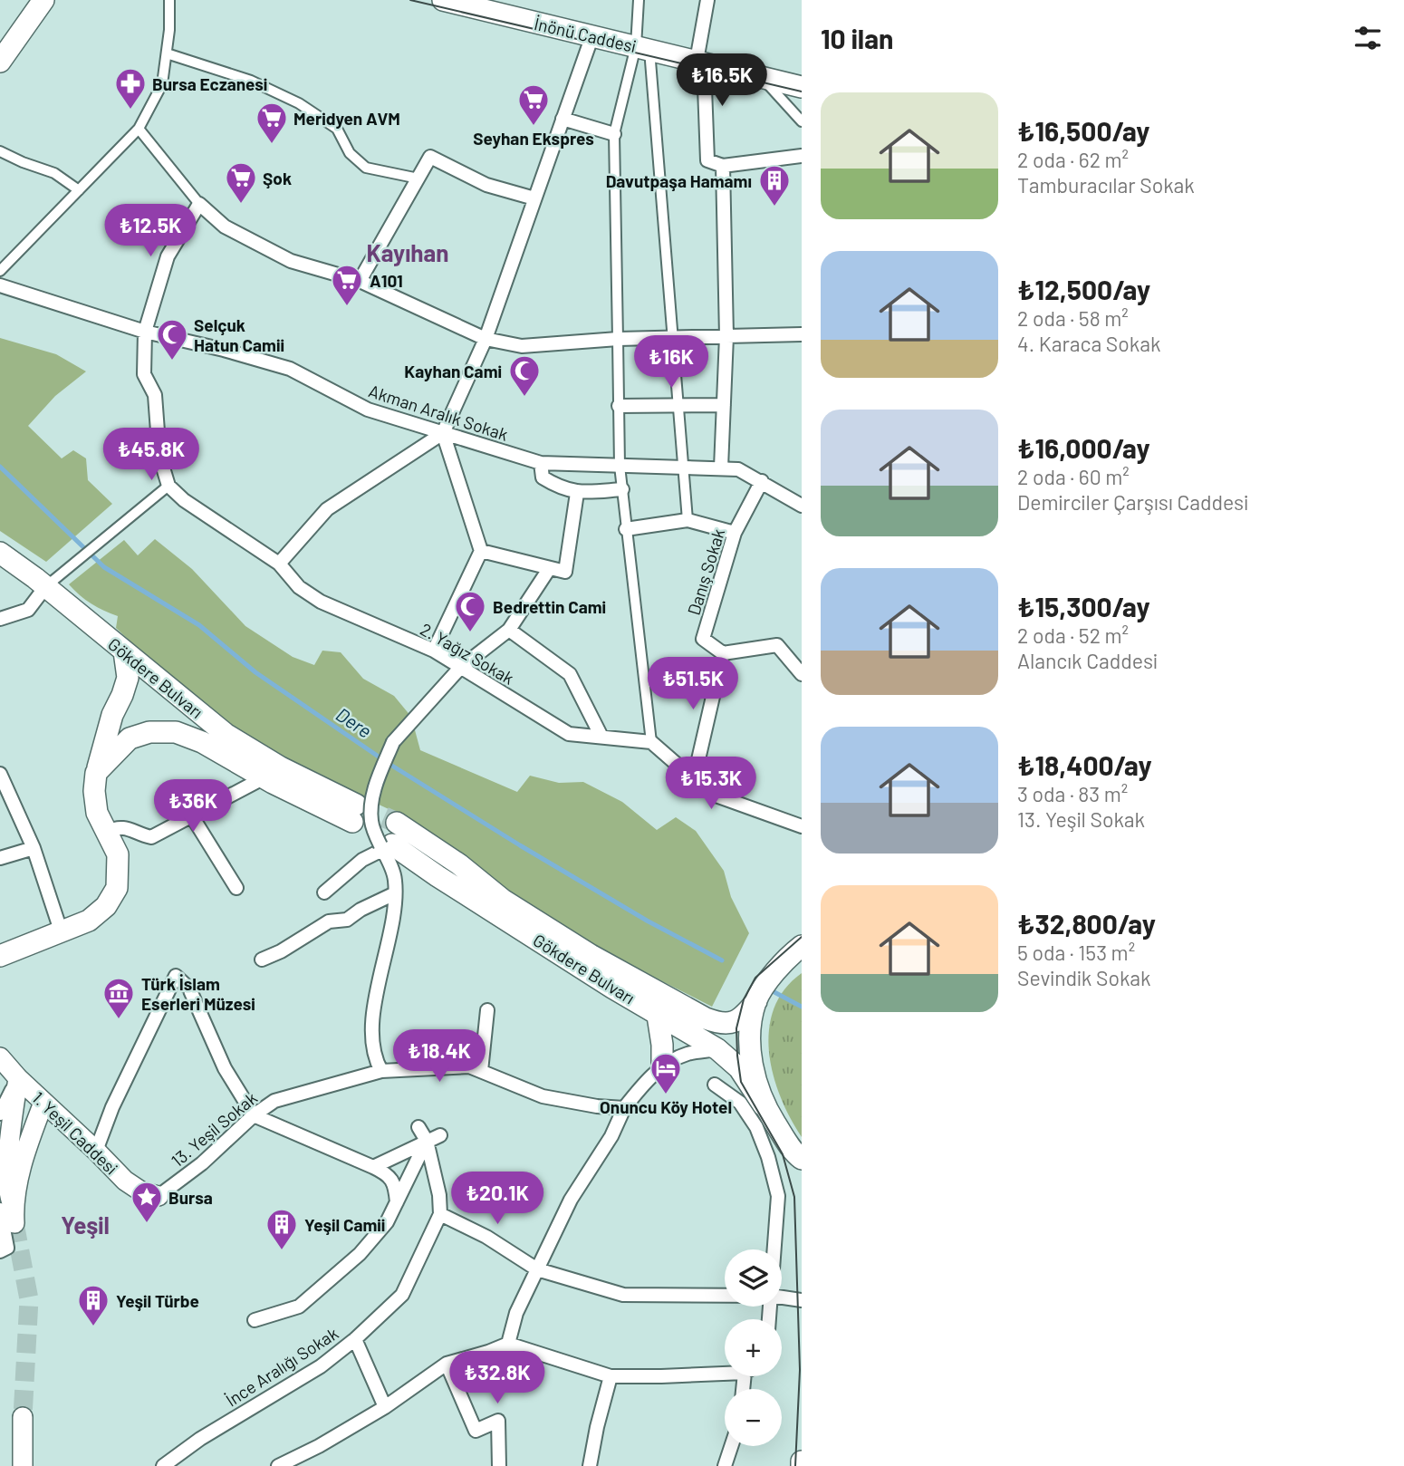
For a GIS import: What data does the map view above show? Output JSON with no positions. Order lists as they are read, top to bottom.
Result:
{
  "streets": {
    "main road": ["İnönü Caddesi", "Gökdere Bulvarı", "1. Yeşil Caddesi"],
    "street": [
      "Akman Aralık Sokak",
      "Danış Sokak",
      "2. Yağız Sokak",
      "13. Yeşil Sokak",
      "İnce Aralığı Sokak"
    ]
  },
  "crossings": [
    ["Akman Aralık Sokak", "Danış Sokak"],
    ["13. Yeşil Sokak", "1. Yeşil Caddesi"]
  ],
  "districts": ["Kayıhan", "Yeşil"],
  "water": ["Dere"],
  "places": {
    "pharmacy": ["Bursa Eczanesi"],
    "supermarket": [
      "Seyhan Ekspres",
      "Meridyen AVM",
      "Şok",
      "A101"
    ],
    "building": ["Davutpaşa Hamamı", "Yeşil Camii", "Yeşil Türbe"],
    "mosque": ["Selçuk Hatun Camii", "Kayhan Cami", "Bedrettin Cami"],
    "museum": ["Türk İslam Eserleri Müzesi"],
    "hotel": ["Onuncu Köy Hotel"],
    "place": ["Bursa"]
  },
  "page": {
    "heading": "10 ilan",
    "price": [
      "₺16.5K",
      "₺12.5K",
      "₺16K",
      "₺45.8K",
      "₺51.5K",
      "₺15.3K",
      "₺36K",
      "₺18.4K",
      "₺20.1K",
      "₺32.8K"
    ],
    "list": [
      {
        "name": "₺16,500/ay",
        "note": "2 oda · 62 m² · Tamburacılar Sokak"
      },
      {
        "name": "₺12,500/ay",
        "note": "2 oda · 58 m² · 4. Karaca Sokak"
      },
      {
        "name": "₺16,000/ay",
        "note": "2 oda · 60 m² · Demirciler Çarşısı Caddesi"
      },
      {
        "name": "₺15,300/ay",
        "note": "2 oda · 52 m² · Alancık Caddesi"
      },
      {
        "name": "₺18,400/ay",
        "note": "3 oda · 83 m² · 13. Yeşil Sokak"
      },
      {
        "name": "₺32,800/ay",
        "note": "5 oda · 153 m² · Sevindik Sokak"
      }
    ],
    "map_buttons": ["+", "−"]
  }
}
